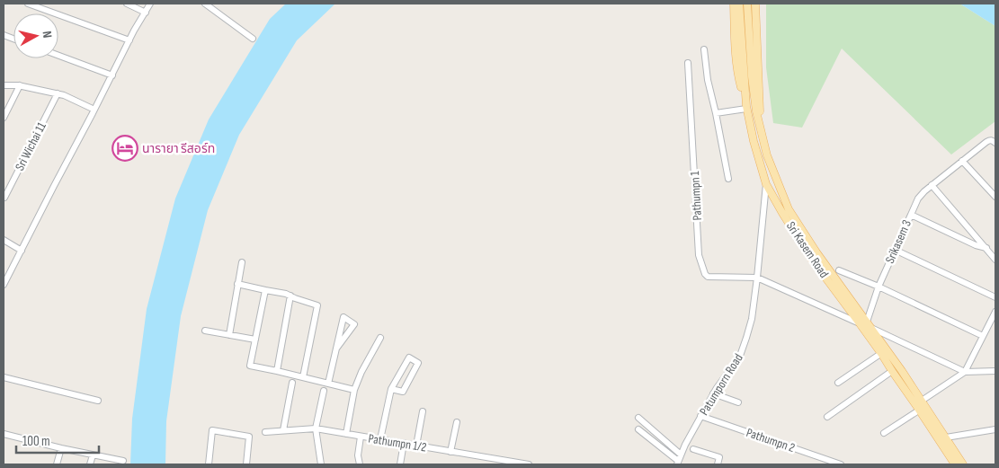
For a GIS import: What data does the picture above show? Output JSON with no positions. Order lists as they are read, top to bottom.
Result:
{
  "streets": {
    "main road": ["Sri Kasem Road"],
    "street": [
      "Sri Wichai 11",
      "Pathumpn 1",
      "Srikasem 3",
      "Patumporn Road",
      "Pathumpn 2",
      "Pathumpn 1/2"
    ]
  },
  "crossings": [
    ["Pathumpn 1", "Patumporn Road"],
    ["Srikasem 3", "Sri Kasem Road"],
    ["Sri Kasem Road", "Patumporn Road"],
    ["Patumporn Road", "Pathumpn 2"]
  ],
  "places": {
    "hotel": ["นารายา รีสอร์ท"]
  },
  "scale_bar": "100 m",
  "north": "right"
}
